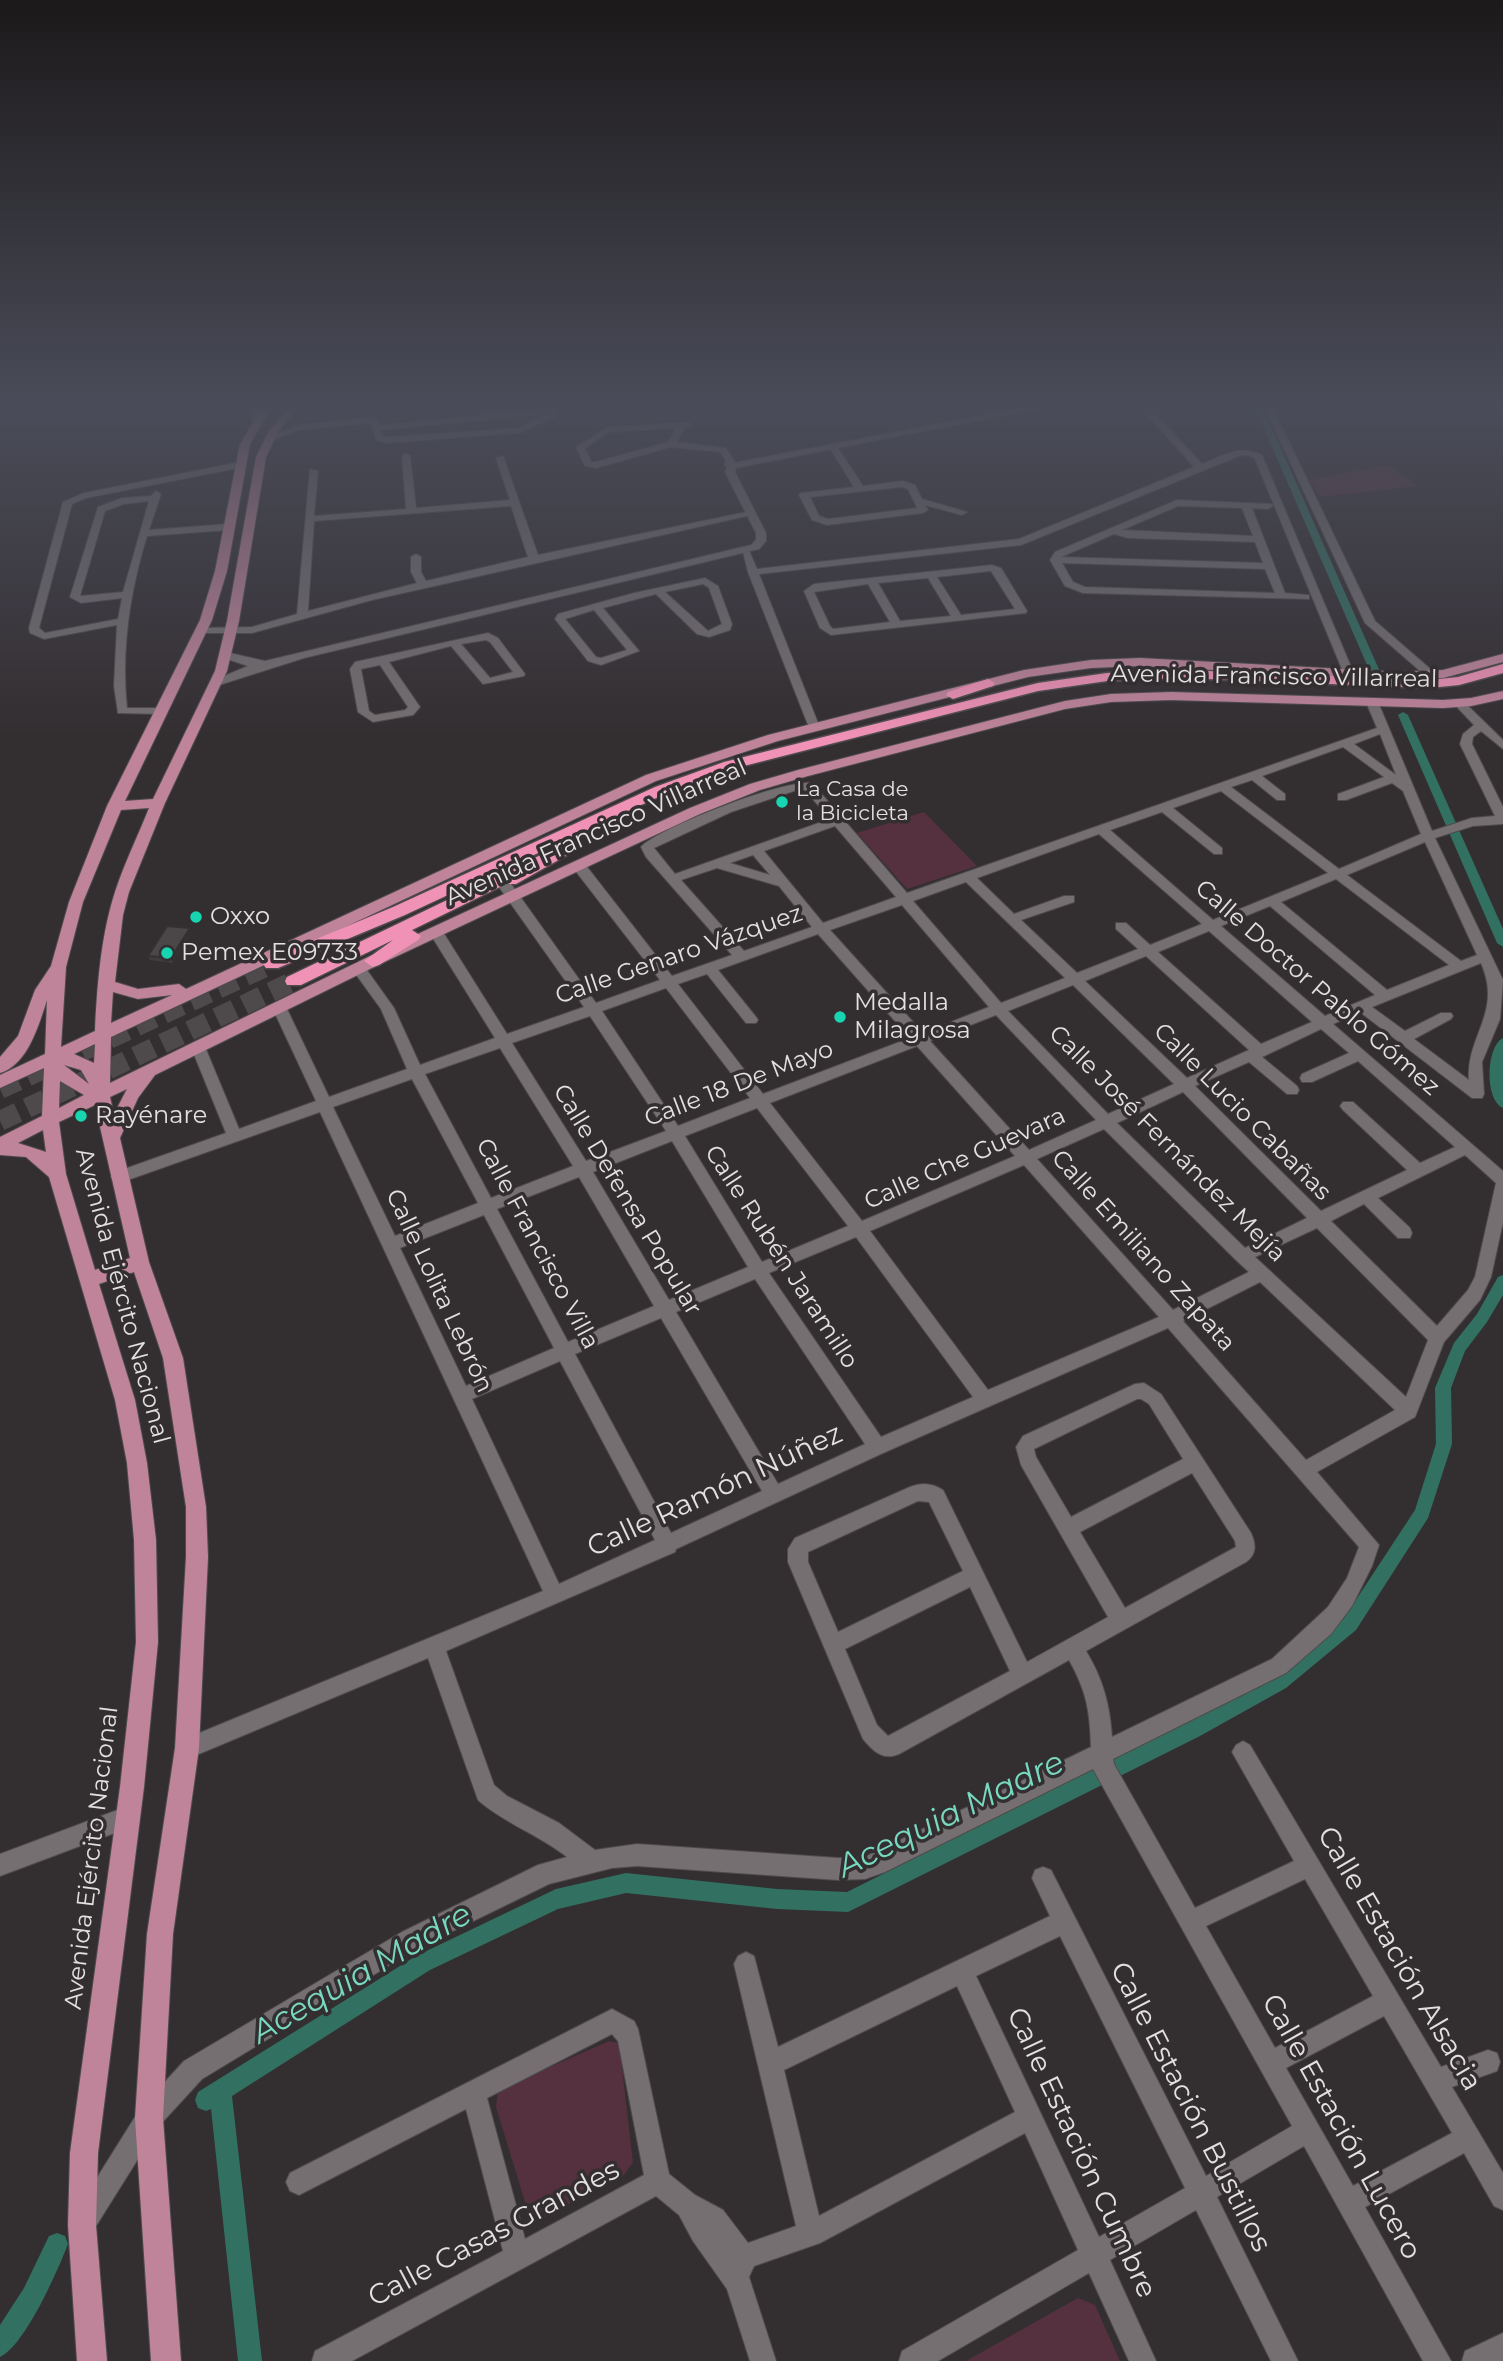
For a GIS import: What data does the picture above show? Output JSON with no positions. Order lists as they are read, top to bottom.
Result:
{
  "streets": {
    "highway": ["Avenida Francisco Villarreal"],
    "main road": ["Avenida Ejército Nacional"],
    "street": [
      "Calle Genaro Vázquez",
      "Calle Doctor Pablo Gómez",
      "Calle 18 De Mayo",
      "Calle Lucio Cabañas",
      "Calle José Fernández Mejía",
      "Calle Che Guevara",
      "Calle Defensa Popular",
      "Calle Francisco Villa",
      "Calle Emiliano Zapata",
      "Calle Rubén Jaramillo",
      "Calle Lolita Lebrón",
      "Calle Ramón Núñez",
      "Calle Estación Alsacia",
      "Calle Estación Bustillos",
      "Calle Estación Lucero",
      "Calle Estación Cumbre",
      "Calle Casas Grandes"
    ]
  },
  "crossings": [
    ["Avenida Francisco Villarreal", "Calle Defensa Popular"],
    ["Avenida Francisco Villarreal", "Calle Francisco Villa"],
    ["Avenida Francisco Villarreal", "Calle Rubén Jaramillo"],
    ["Avenida Francisco Villarreal", "Calle Lolita Lebrón"],
    ["Avenida Francisco Villarreal", "Avenida Ejército Nacional"],
    ["Calle Genaro Vázquez", "Calle Doctor Pablo Gómez"],
    ["Calle Genaro Vázquez", "Calle Lucio Cabañas"],
    ["Calle Genaro Vázquez", "Calle José Fernández Mejía"],
    ["Calle Genaro Vázquez", "Calle Defensa Popular"],
    ["Calle Genaro Vázquez", "Calle Francisco Villa"],
    ["Calle Genaro Vázquez", "Calle Emiliano Zapata"],
    ["Calle Genaro Vázquez", "Calle Rubén Jaramillo"],
    ["Calle Genaro Vázquez", "Calle Lolita Lebrón"],
    ["Calle Genaro Vázquez", "Avenida Ejército Nacional"],
    ["Calle Doctor Pablo Gómez", "Calle 18 De Mayo"],
    ["Calle Doctor Pablo Gómez", "Calle Che Guevara"],
    ["Calle 18 De Mayo", "Calle Lucio Cabañas"],
    ["Calle 18 De Mayo", "Calle José Fernández Mejía"],
    ["Calle 18 De Mayo", "Calle Defensa Popular"],
    ["Calle 18 De Mayo", "Calle Francisco Villa"],
    ["Calle 18 De Mayo", "Calle Emiliano Zapata"],
    ["Calle 18 De Mayo", "Calle Rubén Jaramillo"],
    ["Calle 18 De Mayo", "Calle Lolita Lebrón"],
    ["Calle Lucio Cabañas", "Calle Che Guevara"],
    ["Calle José Fernández Mejía", "Calle Che Guevara"],
    ["Calle José Fernández Mejía", "Calle Ramón Núñez"],
    ["Calle Che Guevara", "Calle Defensa Popular"],
    ["Calle Che Guevara", "Calle Francisco Villa"],
    ["Calle Che Guevara", "Calle Emiliano Zapata"],
    ["Calle Che Guevara", "Calle Rubén Jaramillo"],
    ["Calle Che Guevara", "Calle Lolita Lebrón"],
    ["Calle Defensa Popular", "Calle Ramón Núñez"],
    ["Calle Francisco Villa", "Calle Ramón Núñez"],
    ["Calle Emiliano Zapata", "Calle Ramón Núñez"],
    ["Calle Emiliano Zapata", "Calle Estación Lucero"],
    ["Calle Rubén Jaramillo", "Calle Ramón Núñez"],
    ["Calle Lolita Lebrón", "Calle Ramón Núñez"],
    ["Avenida Ejército Nacional", "Calle Ramón Núñez"]
  ],
  "water": ["Acequia Madre"],
  "places": [
    "La Casa de la Bicicleta",
    "Oxxo",
    "Pemex E09733",
    "Medalla Milagrosa",
    "Rayénare"
  ]
}
